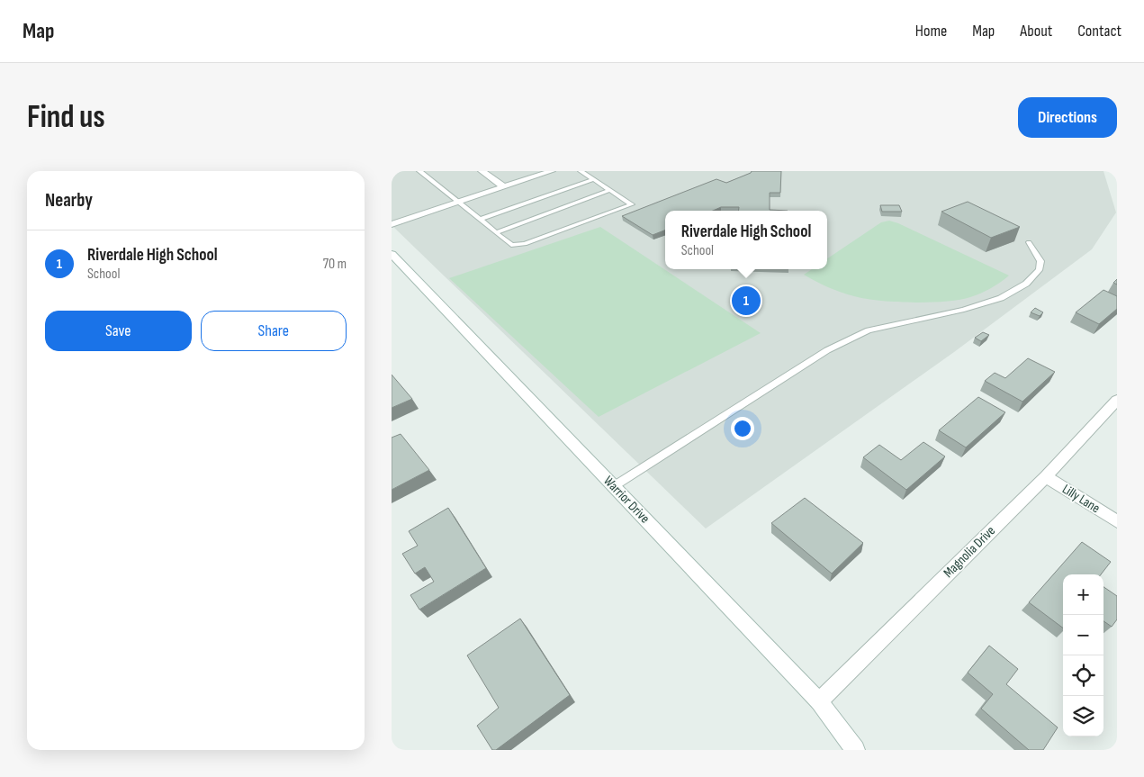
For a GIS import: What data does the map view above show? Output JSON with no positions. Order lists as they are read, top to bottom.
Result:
{
  "streets": {
    "street": ["Lilly Lane", "Warrior Drive", "Magnolia Drive"]
  },
  "crossings": [
    ["Lilly Lane", "Magnolia Drive"],
    ["Warrior Drive", "Magnolia Drive"]
  ],
  "page": {
    "header": "Map",
    "nav": [
      "Home",
      "Map",
      "About",
      "Contact"
    ],
    "buttons": [
      "Directions",
      ["Save", "Share"]
    ],
    "title": "Find us",
    "heading": "Nearby",
    "popup": ["Riverdale High School", "School"],
    "list": [
      {
        "mark": "1",
        "name": "Riverdale High School",
        "note": "School",
        "value": "70 m"
      }
    ],
    "pins": "1",
    "map_buttons": ["+", "−"]
  }
}
